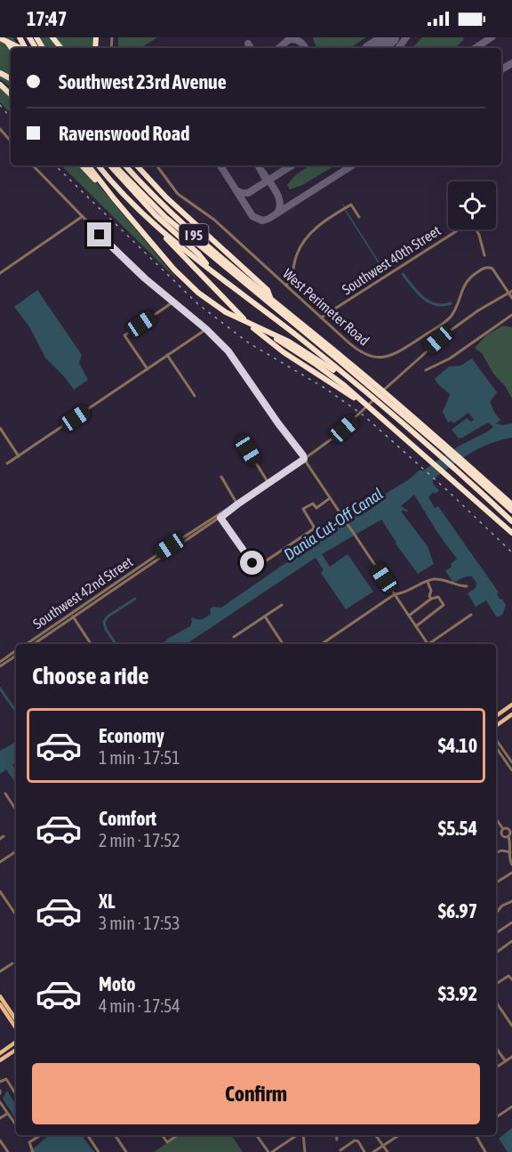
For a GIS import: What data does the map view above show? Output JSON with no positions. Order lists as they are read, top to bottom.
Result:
{
  "streets": {
    "highway": ["I 95"],
    "street": ["Southwest 40th Street", "West Perimeter Road", "Southwest 42nd Street"]
  },
  "crossings": [
    ["Southwest 40th Street", "West Perimeter Road"],
    ["West Perimeter Road", "Southwest 42nd Street"]
  ],
  "water": ["Dania Cut-Off Canal"],
  "page": {
    "status": "17:47",
    "banner": ["Southwest 23rd Avenue", "Ravenswood Road"],
    "heading": "Choose a ride",
    "list": [
      {
        "name": "Economy",
        "note": "1 min · 17:51",
        "value": "$4.10"
      },
      {
        "name": "Comfort",
        "note": "2 min · 17:52",
        "value": "$5.54"
      },
      {
        "name": "XL",
        "note": "3 min · 17:53",
        "value": "$6.97"
      },
      {
        "name": "Moto",
        "note": "4 min · 17:54",
        "value": "$3.92"
      }
    ],
    "buttons": "Confirm"
  }
}
